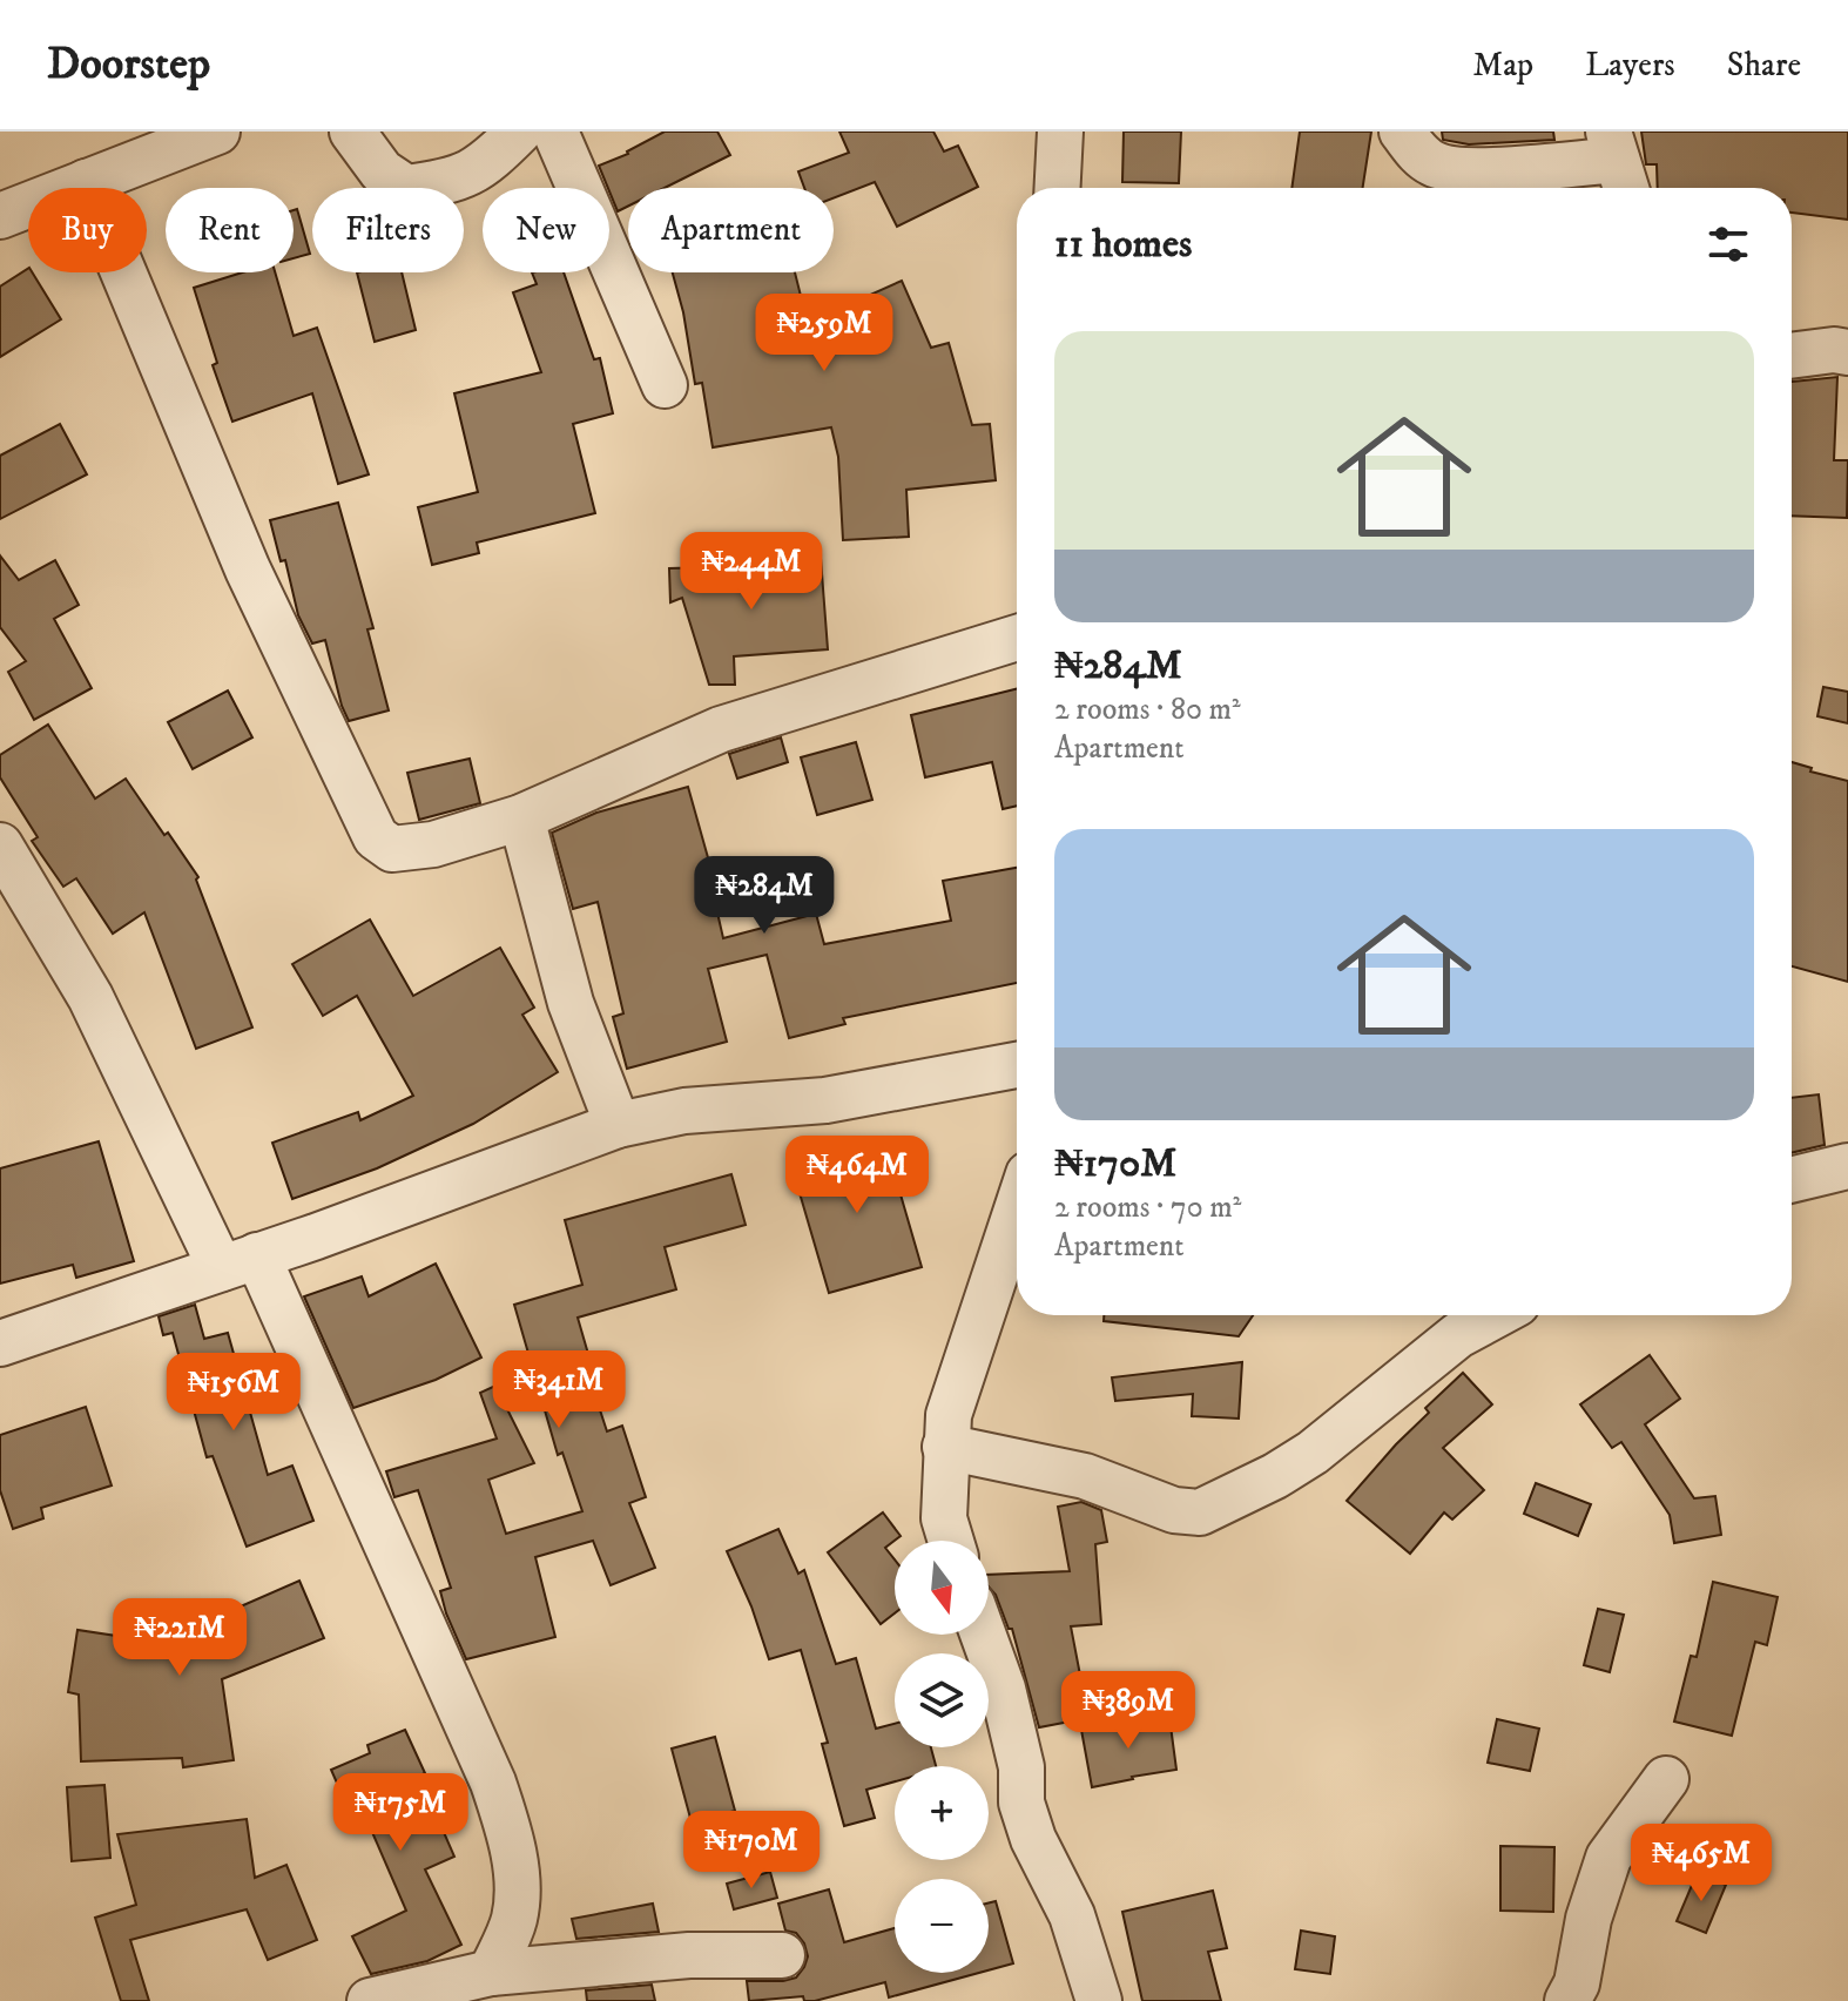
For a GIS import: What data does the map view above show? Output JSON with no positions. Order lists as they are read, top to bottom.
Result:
{
  "north": "bottom",
  "page": {
    "header": "Doorstep",
    "nav": ["Map", "Layers", "Share"],
    "chip": [
      "Buy",
      "Rent",
      "Filters",
      "New",
      "Apartment"
    ],
    "heading": "11 homes",
    "price": [
      "₦259M",
      "₦244M",
      "₦284M",
      "₦464M",
      "₦341M",
      "₦156M",
      "₦221M",
      "₦389M",
      "₦175M",
      "₦170M",
      "₦465M"
    ],
    "list": [
      {
        "name": "₦284M",
        "note": "2 rooms · 80 m² · Apartment"
      },
      {
        "name": "₦170M",
        "note": "2 rooms · 70 m² · Apartment"
      }
    ],
    "map_buttons": ["+", "−"]
  }
}
